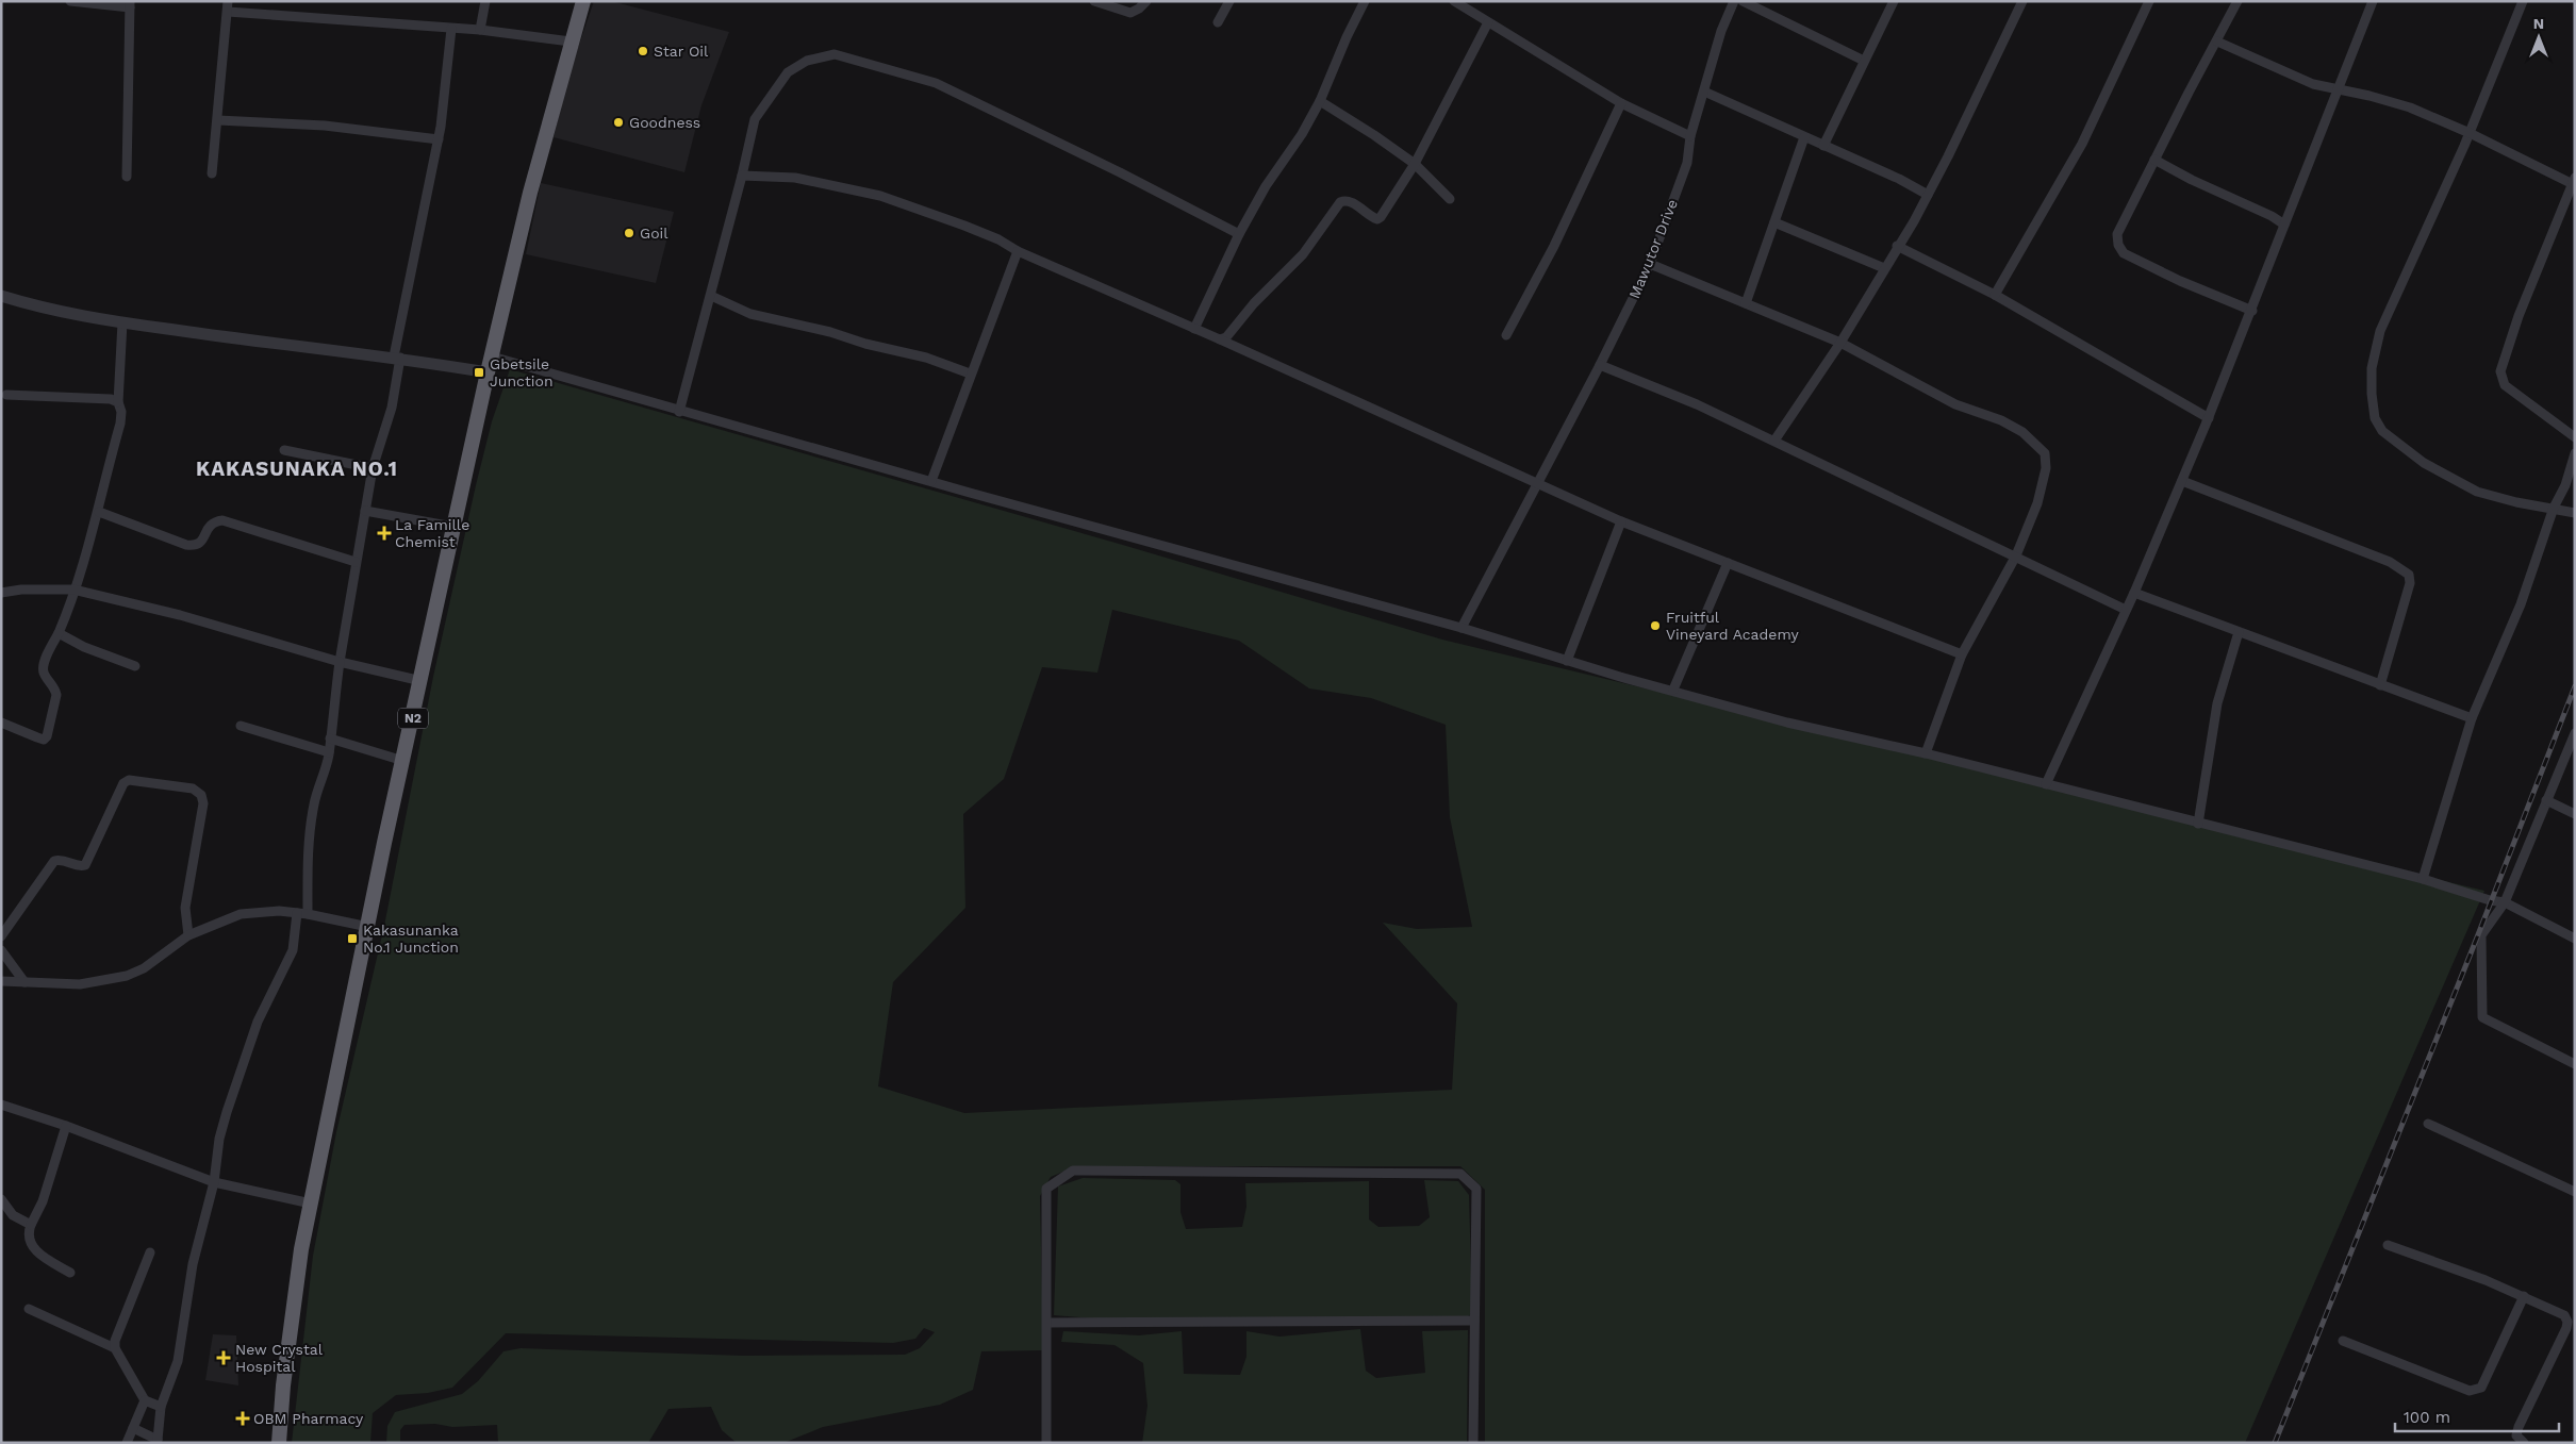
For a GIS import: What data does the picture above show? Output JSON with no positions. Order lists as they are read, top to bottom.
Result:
{
  "streets": {
    "highway": ["N2"],
    "street": ["Mawutor Drive"]
  },
  "districts": ["KAKASUNAKA NO.1"],
  "places": {
    "other": [
      "Star Oil",
      "Goodness",
      "Goil",
      "Fruitful Vineyard Academy"
    ],
    "transit": ["Gbetsile Junction", "Kakasunanka No.1 Junction"],
    "health": ["La Famille Chemist", "New Crystal Hospital", "OBM Pharmacy"]
  },
  "scale_bar": "100 m",
  "north": "top"
}
